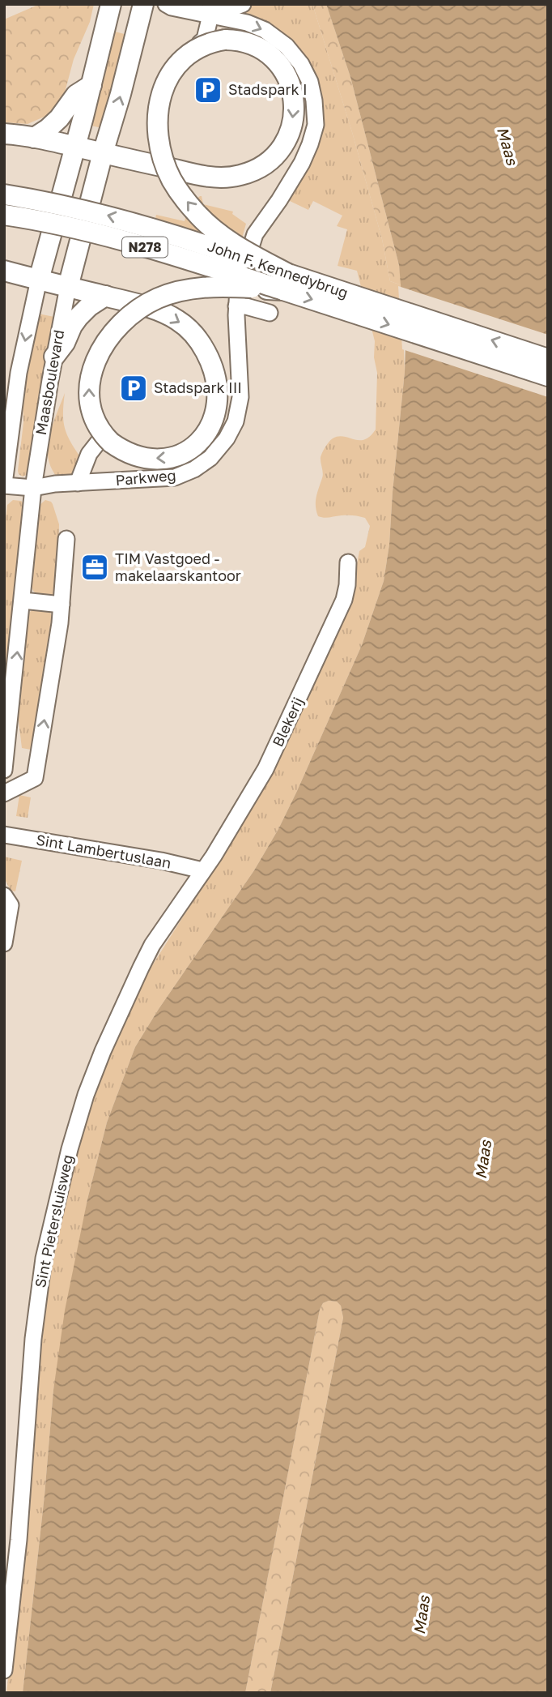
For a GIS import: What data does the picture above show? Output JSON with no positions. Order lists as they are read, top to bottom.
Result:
{
  "streets": {
    "main road": ["N278", "John F. Kennedybrug", "Maasboulevard"],
    "street": [
      "Parkweg",
      "Blekerij",
      "Sint Lambertuslaan",
      "Sint Pietersluisweg"
    ]
  },
  "crossings": [
    ["Maasboulevard", "Parkweg"],
    ["Blekerij", "Sint Lambertuslaan"],
    ["Blekerij", "Sint Pietersluisweg"],
    ["Sint Lambertuslaan", "Sint Pietersluisweg"]
  ],
  "water": ["Maas"],
  "places": {
    "parking": ["Stadspark I", "Stadspark III"],
    "office": ["TIM Vastgoed - makelaarskantoor"]
  }
}
